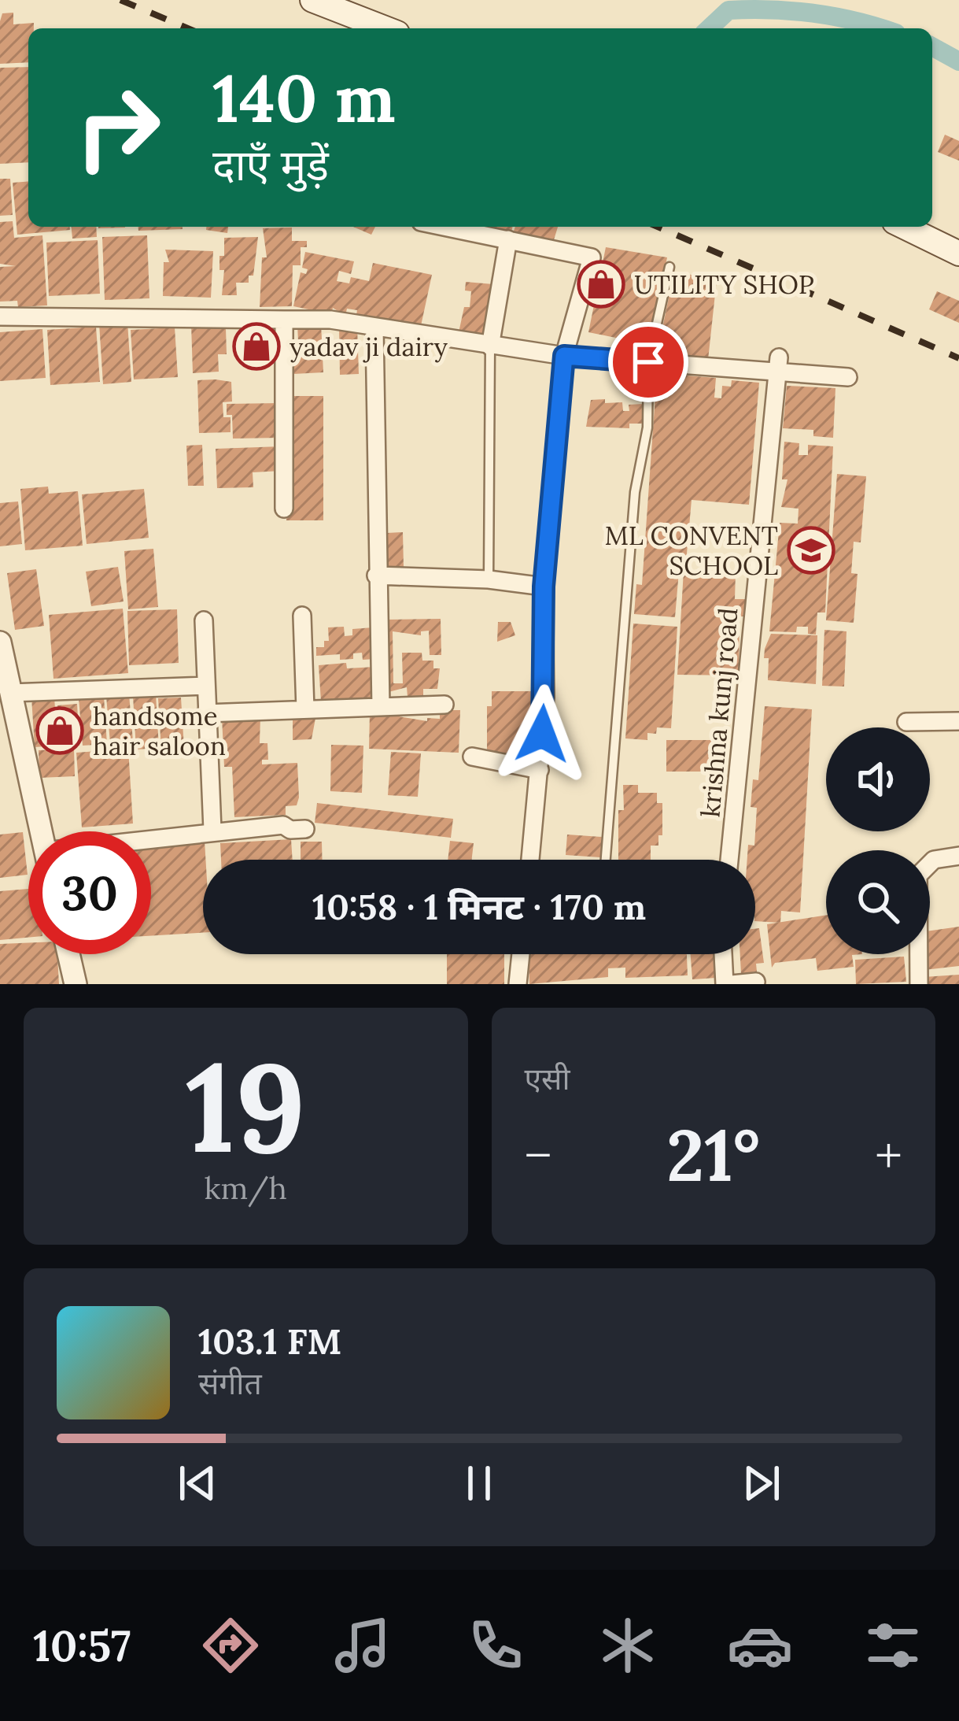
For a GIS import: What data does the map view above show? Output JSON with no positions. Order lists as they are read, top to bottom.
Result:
{
  "streets": {
    "street": ["krishna kunj road"]
  },
  "places": {
    "shop": ["UTILITY SHOP", "yadav ji dairy", "handsome hair saloon"],
    "school or university": ["ML CONVENT SCHOOL"]
  },
  "page": {
    "turn": ["140 m", "दाएँ मुड़ें"],
    "limit": "30",
    "trip": "10:58 · 1 मिनट · 170 m",
    "tile": [
      ["19", "km/h"],
      "एसी"
    ],
    "heat": ["−", "21°", "+"],
    "song": ["103.1 FM", "संगीत"],
    "tabs": "10:57"
  }
}
